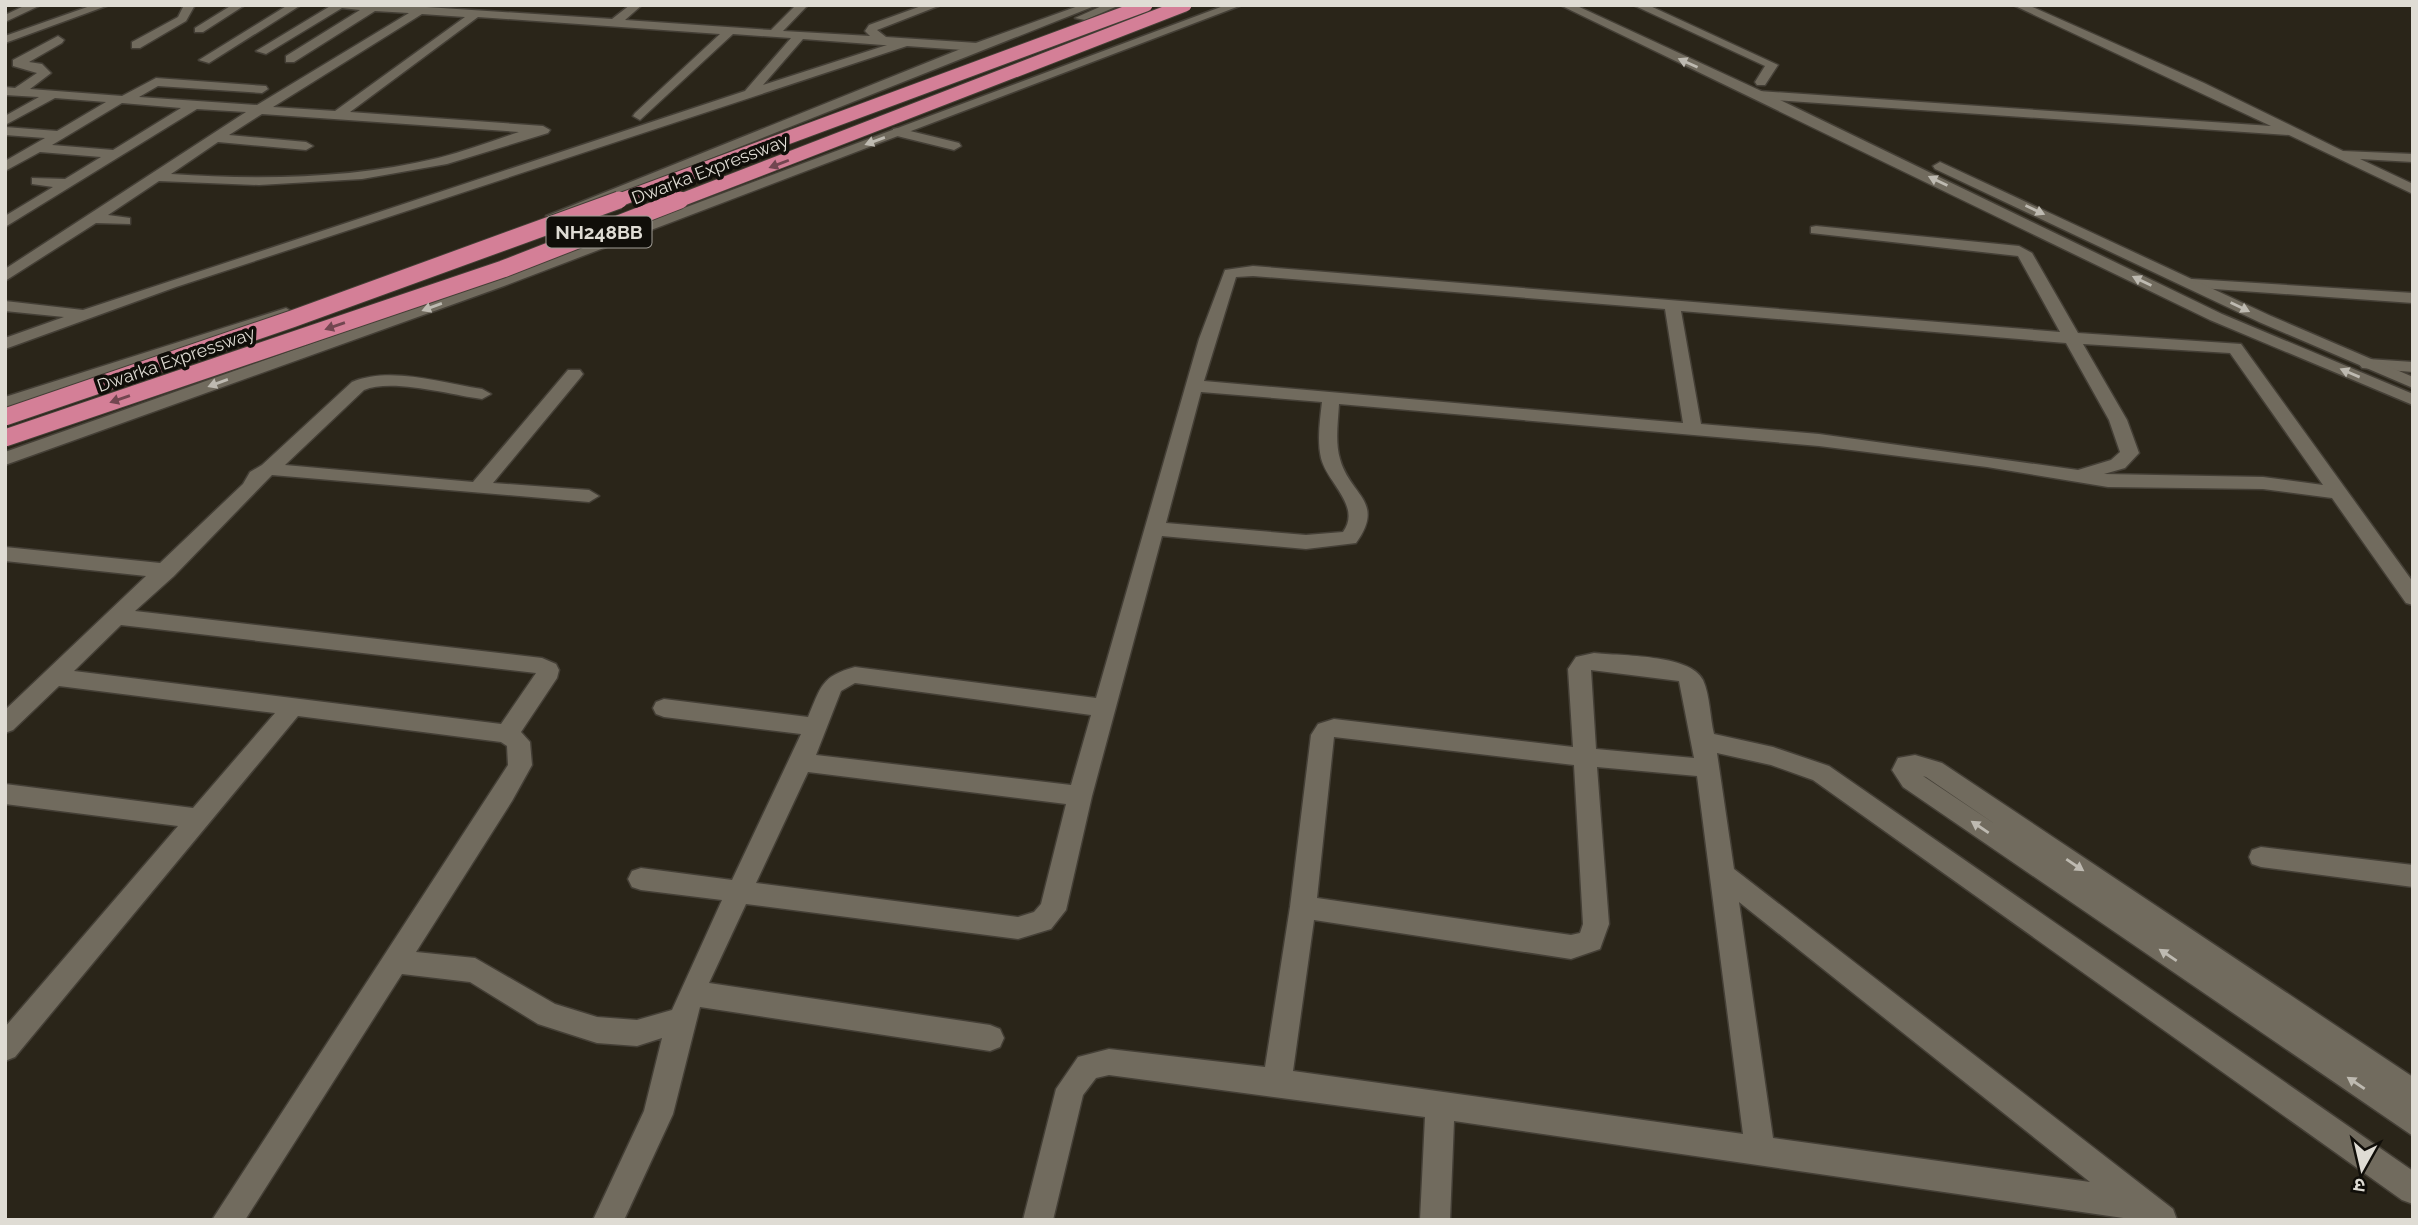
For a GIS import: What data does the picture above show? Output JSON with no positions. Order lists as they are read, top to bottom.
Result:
{
  "streets": {
    "highway": ["Dwarka Expressway", "NH248BB"]
  },
  "north": "bottom"
}
